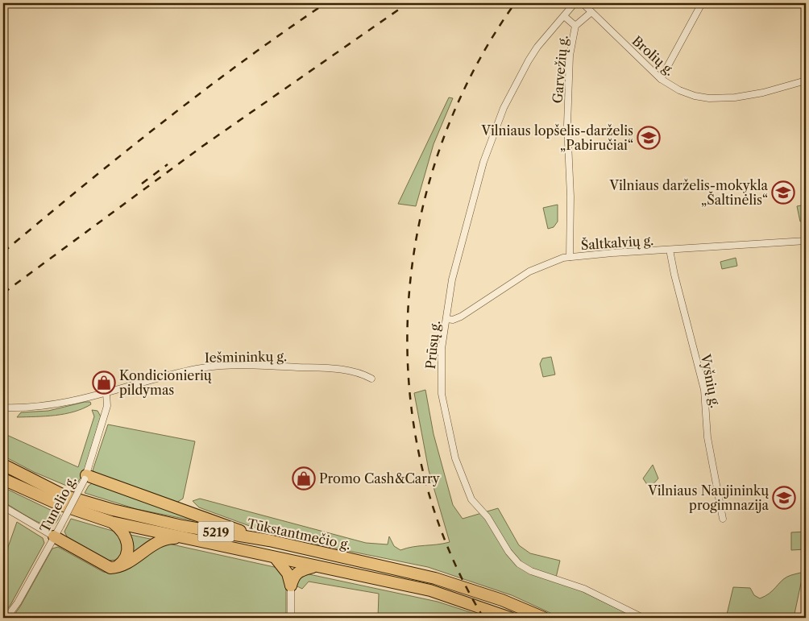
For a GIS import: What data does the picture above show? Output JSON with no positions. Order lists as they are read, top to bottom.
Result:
{
  "streets": {
    "highway": ["5219", "Tūkstantmečio g."],
    "street": [
      "Brolių g.",
      "Garvežių g.",
      "Šaltkalvių g.",
      "Prūsų g.",
      "Iešmininkų g.",
      "Vyšnių g.",
      "Tunelio g."
    ]
  },
  "crossings": [
    ["Brolių g.", "Garvežių g."],
    ["Garvežių g.", "Šaltkalvių g."],
    ["Šaltkalvių g.", "Prūsų g."],
    ["Šaltkalvių g.", "Vyšnių g."],
    ["Iešmininkų g.", "Tunelio g."]
  ],
  "places": {
    "school or university": ["Vilniaus lopšelis-darželis „Pabiručiai“", "Vilniaus darželis-mokykla „Šaltinėlis“", "Vilniaus Naujininkų progimnazija"],
    "shop": ["Kondicionierių pildymas", "Promo Cash&Carry"]
  }
}
